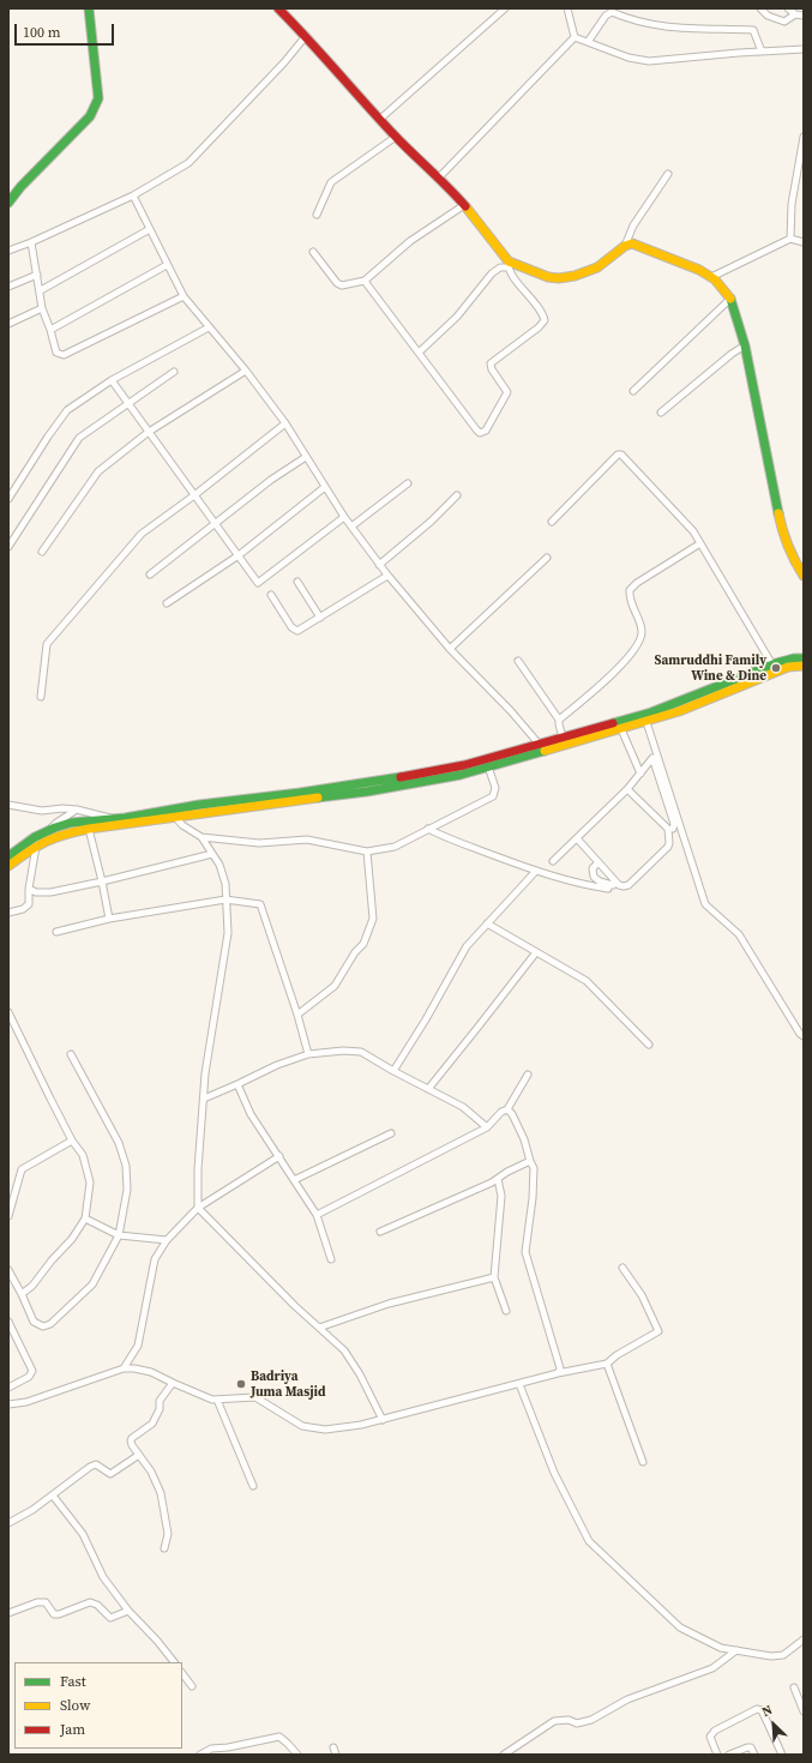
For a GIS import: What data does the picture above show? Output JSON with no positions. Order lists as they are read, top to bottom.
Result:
{
  "places": ["Samruddhi Family Wine & Dine", "Badriya Juma Masjid"],
  "legend": ["Fast", "Slow", "Jam"],
  "scale_bar": "100 m",
  "north": "top left"
}
